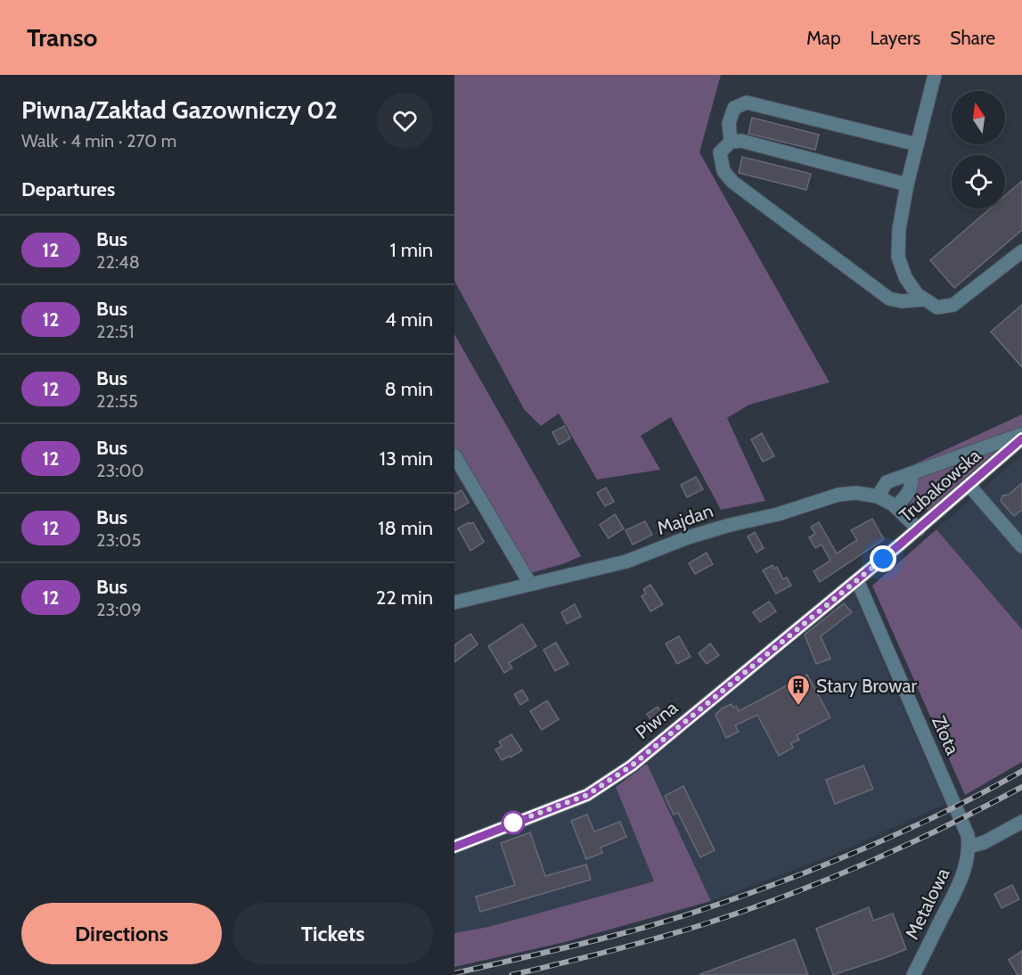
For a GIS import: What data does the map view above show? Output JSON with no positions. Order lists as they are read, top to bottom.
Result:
{
  "streets": {
    "street": [
      "Trubakowska",
      "Majdan",
      "Piwna",
      "Złota",
      "Metalowa"
    ]
  },
  "crossings": [
    ["Trubakowska", "Majdan"],
    ["Trubakowska", "Piwna"],
    ["Trubakowska", "Złota"],
    ["Piwna", "Złota"],
    ["Złota", "Metalowa"]
  ],
  "places": {
    "building": ["Stary Browar"]
  },
  "lines": ["bus line 12"],
  "north": "top",
  "page": {
    "header": "Transo",
    "nav": ["Map", "Layers", "Share"],
    "heading": [
      ["Piwna/Zakład Gazowniczy 02", "Walk · 4 min · 270 m"],
      "Departures"
    ],
    "list": [
      {
        "mark": "12",
        "name": "Bus",
        "note": "22:48",
        "value": "1 min"
      },
      {
        "mark": "12",
        "name": "Bus",
        "note": "22:51",
        "value": "4 min"
      },
      {
        "mark": "12",
        "name": "Bus",
        "note": "22:55",
        "value": "8 min"
      },
      {
        "mark": "12",
        "name": "Bus",
        "note": "23:00",
        "value": "13 min"
      },
      {
        "mark": "12",
        "name": "Bus",
        "note": "23:05",
        "value": "18 min"
      },
      {
        "mark": "12",
        "name": "Bus",
        "note": "23:09",
        "value": "22 min"
      }
    ],
    "buttons": ["Directions", "Tickets"]
  }
}
